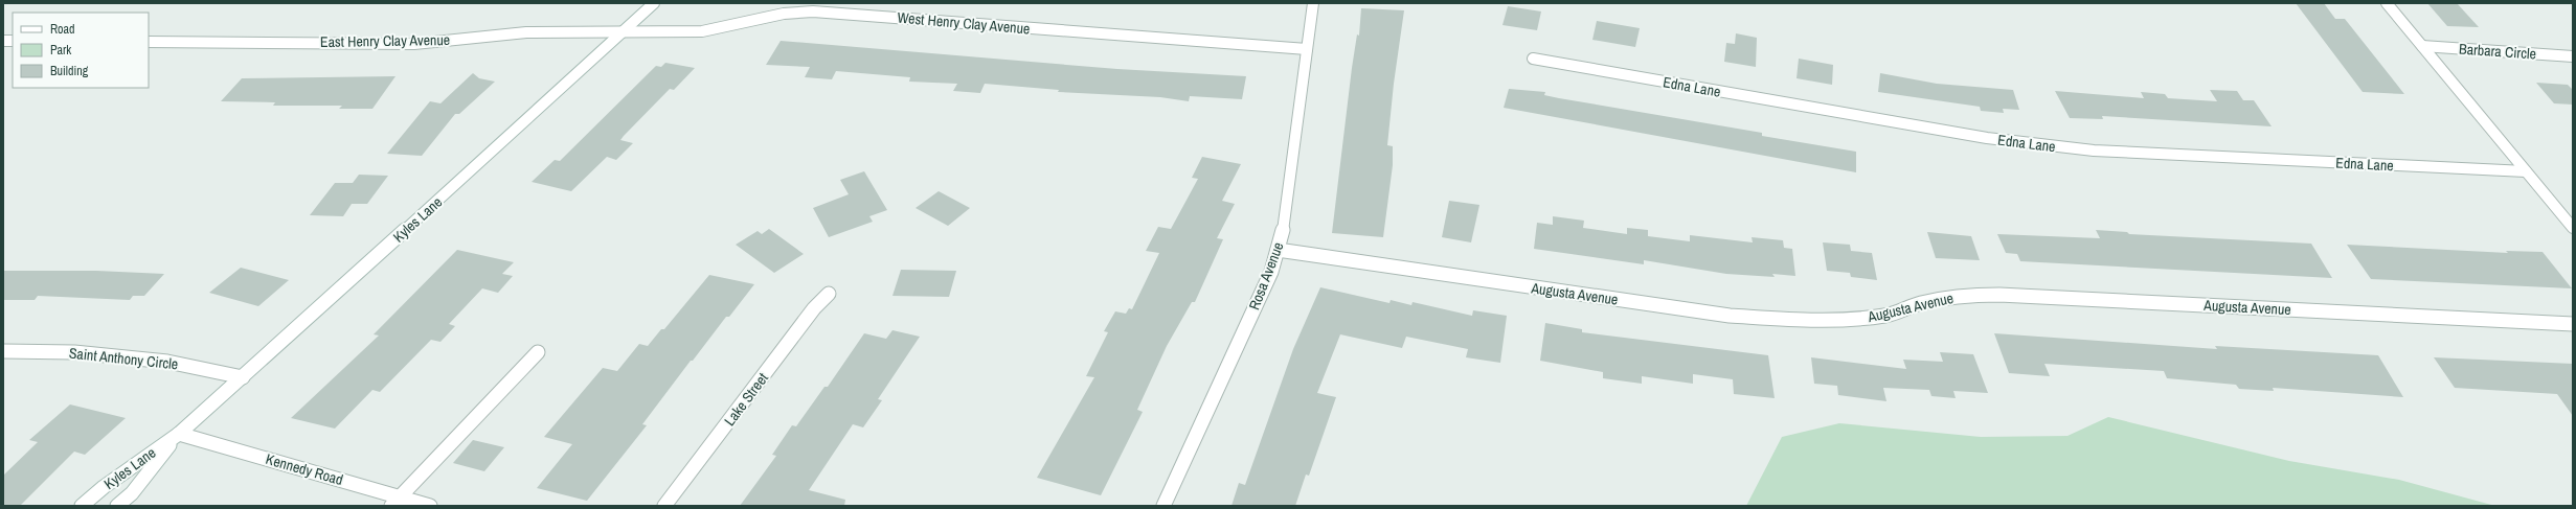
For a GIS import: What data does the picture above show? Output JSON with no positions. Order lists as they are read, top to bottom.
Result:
{
  "streets": {
    "street": [
      "West Henry Clay Avenue",
      "East Henry Clay Avenue",
      "Barbara Circle",
      "Edna Lane",
      "Kyles Lane",
      "Rosa Avenue",
      "Augusta Avenue",
      "Saint Anthony Circle",
      "Lake Street",
      "Kennedy Road"
    ]
  },
  "crossings": [
    ["West Henry Clay Avenue", "East Henry Clay Avenue"],
    ["West Henry Clay Avenue", "Kyles Lane"],
    ["West Henry Clay Avenue", "Rosa Avenue"],
    ["East Henry Clay Avenue", "Kyles Lane"],
    ["Kyles Lane", "Saint Anthony Circle"],
    ["Kyles Lane", "Kennedy Road"],
    ["Rosa Avenue", "Augusta Avenue"]
  ],
  "legend": ["Road", "Park", "Building"]
}
